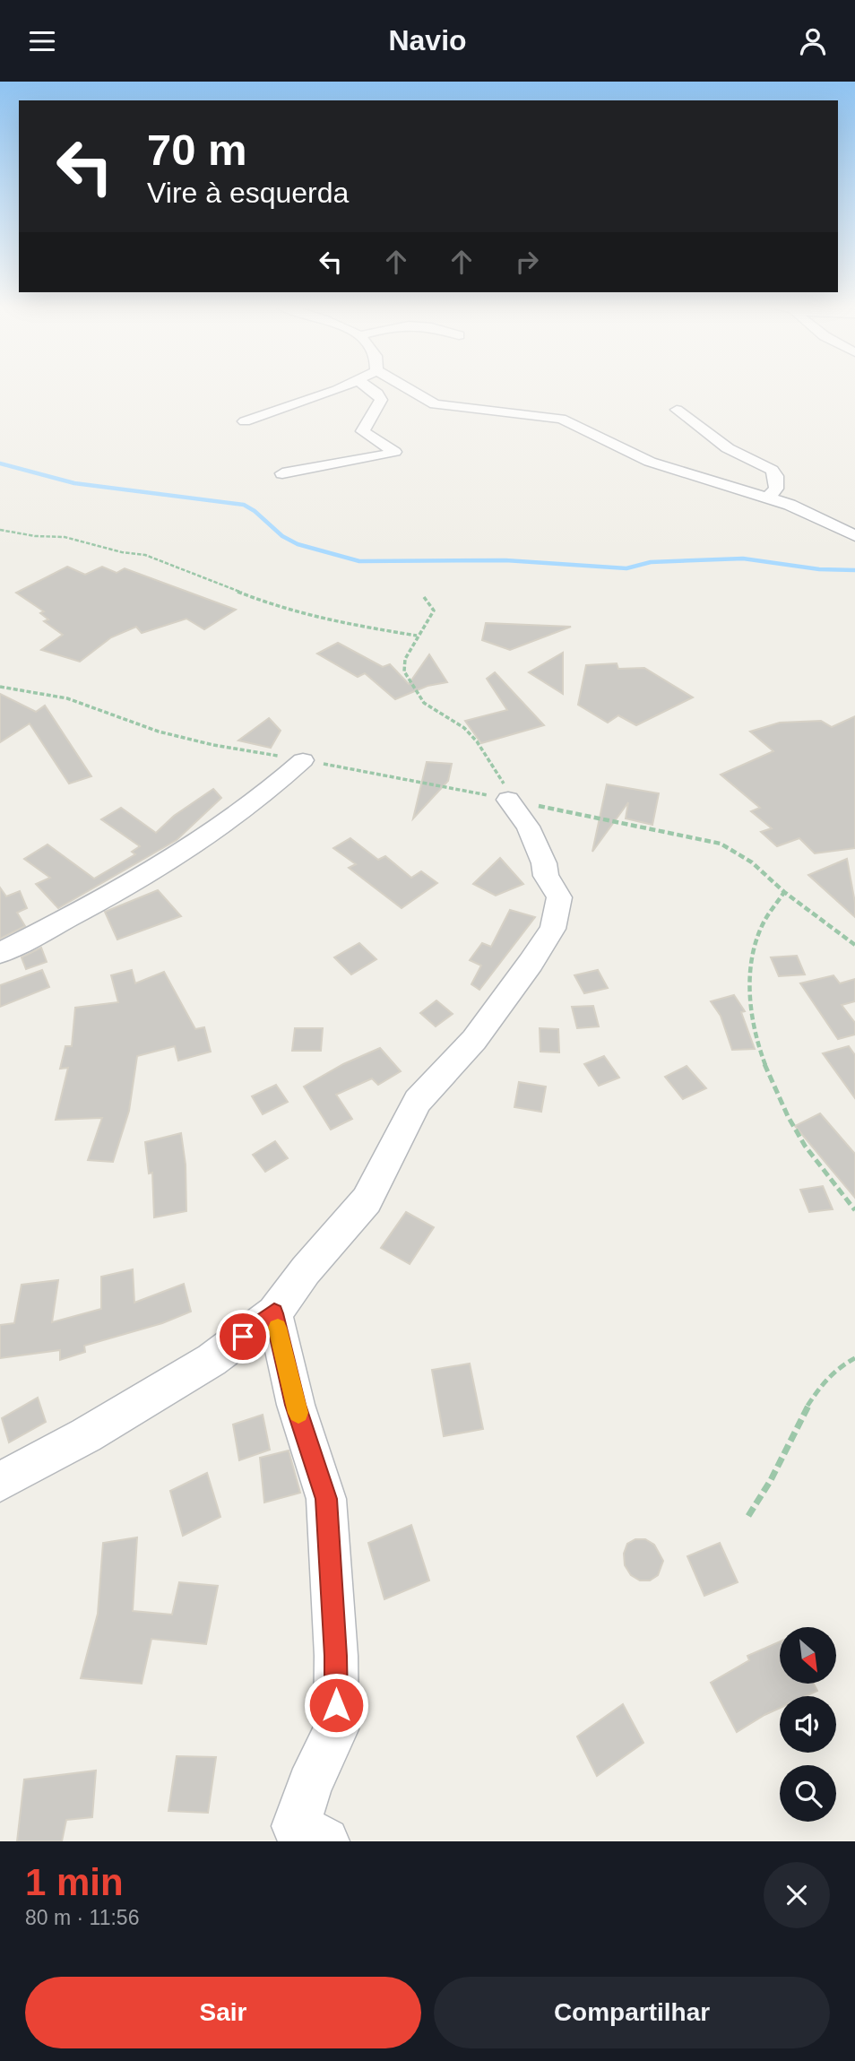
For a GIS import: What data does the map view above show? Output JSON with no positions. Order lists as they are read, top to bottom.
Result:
{
  "north": "bottom right",
  "page": {
    "header": "Navio",
    "turn": ["70 m", "Vire à esquerda"],
    "heading": ["1 min", "80 m · 11:56"],
    "buttons": ["Sair", "Compartilhar"]
  }
}
